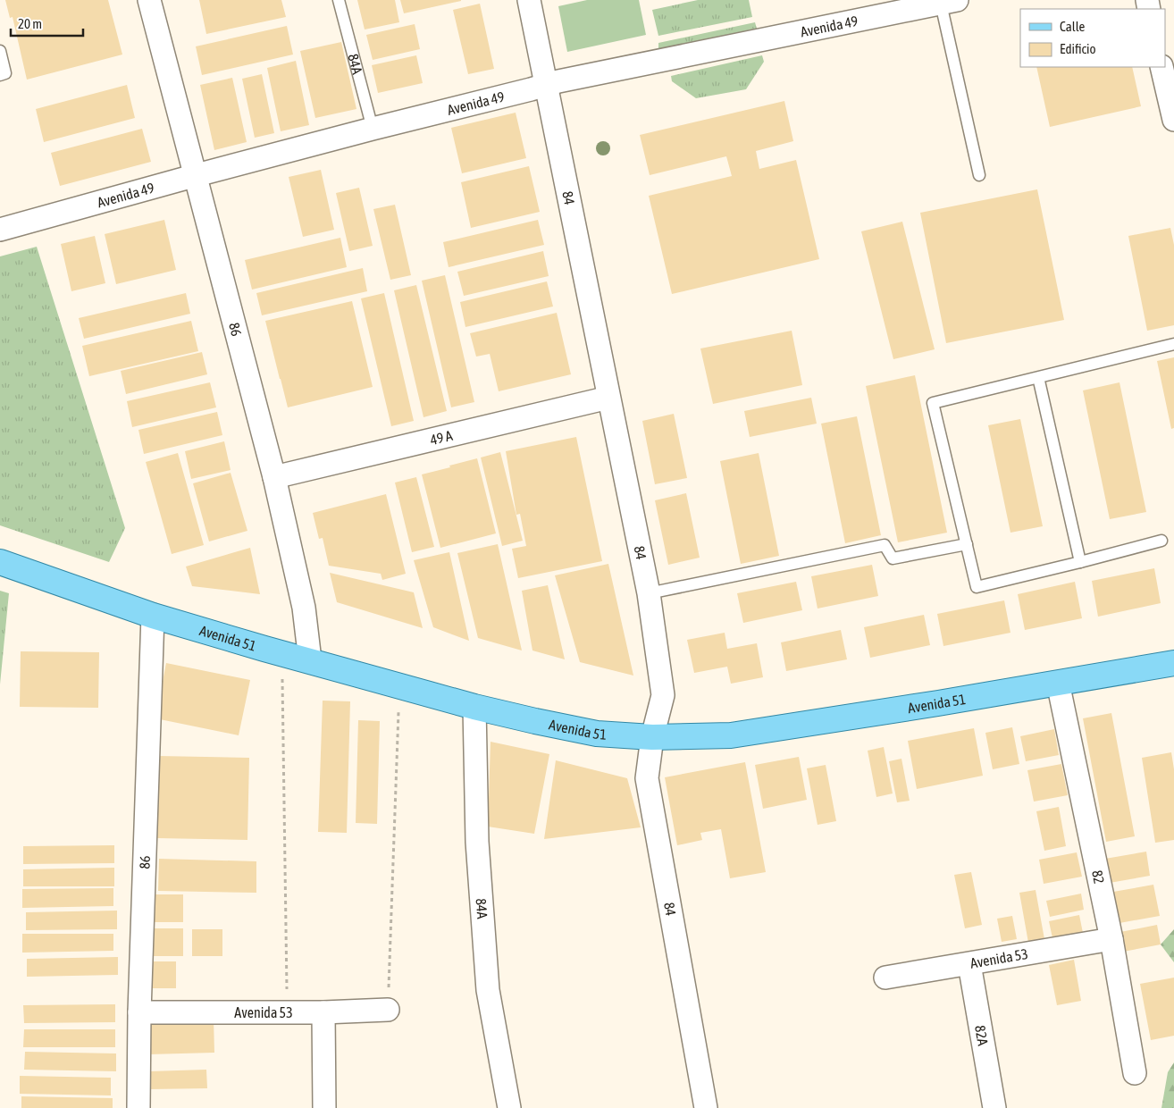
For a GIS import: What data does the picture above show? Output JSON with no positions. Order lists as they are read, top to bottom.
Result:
{
  "streets": {
    "main road": ["Avenida 51"],
    "street": [
      "Avenida 49",
      "84A",
      "84",
      "86",
      "49 A",
      "82",
      "Avenida 53",
      "82A"
    ]
  },
  "crossings": [
    ["Avenida 49", "84A"],
    ["Avenida 49", "84"],
    ["Avenida 49", "86"],
    ["84A", "Avenida 51"],
    ["84", "49 A"],
    ["84", "Avenida 51"],
    ["86", "49 A"],
    ["86", "Avenida 51"],
    ["86", "Avenida 53"],
    ["Avenida 51", "82"],
    ["82", "Avenida 53"],
    ["Avenida 53", "82A"]
  ],
  "legend": ["Calle", "Edificio"],
  "scale_bar": "20 m"
}
